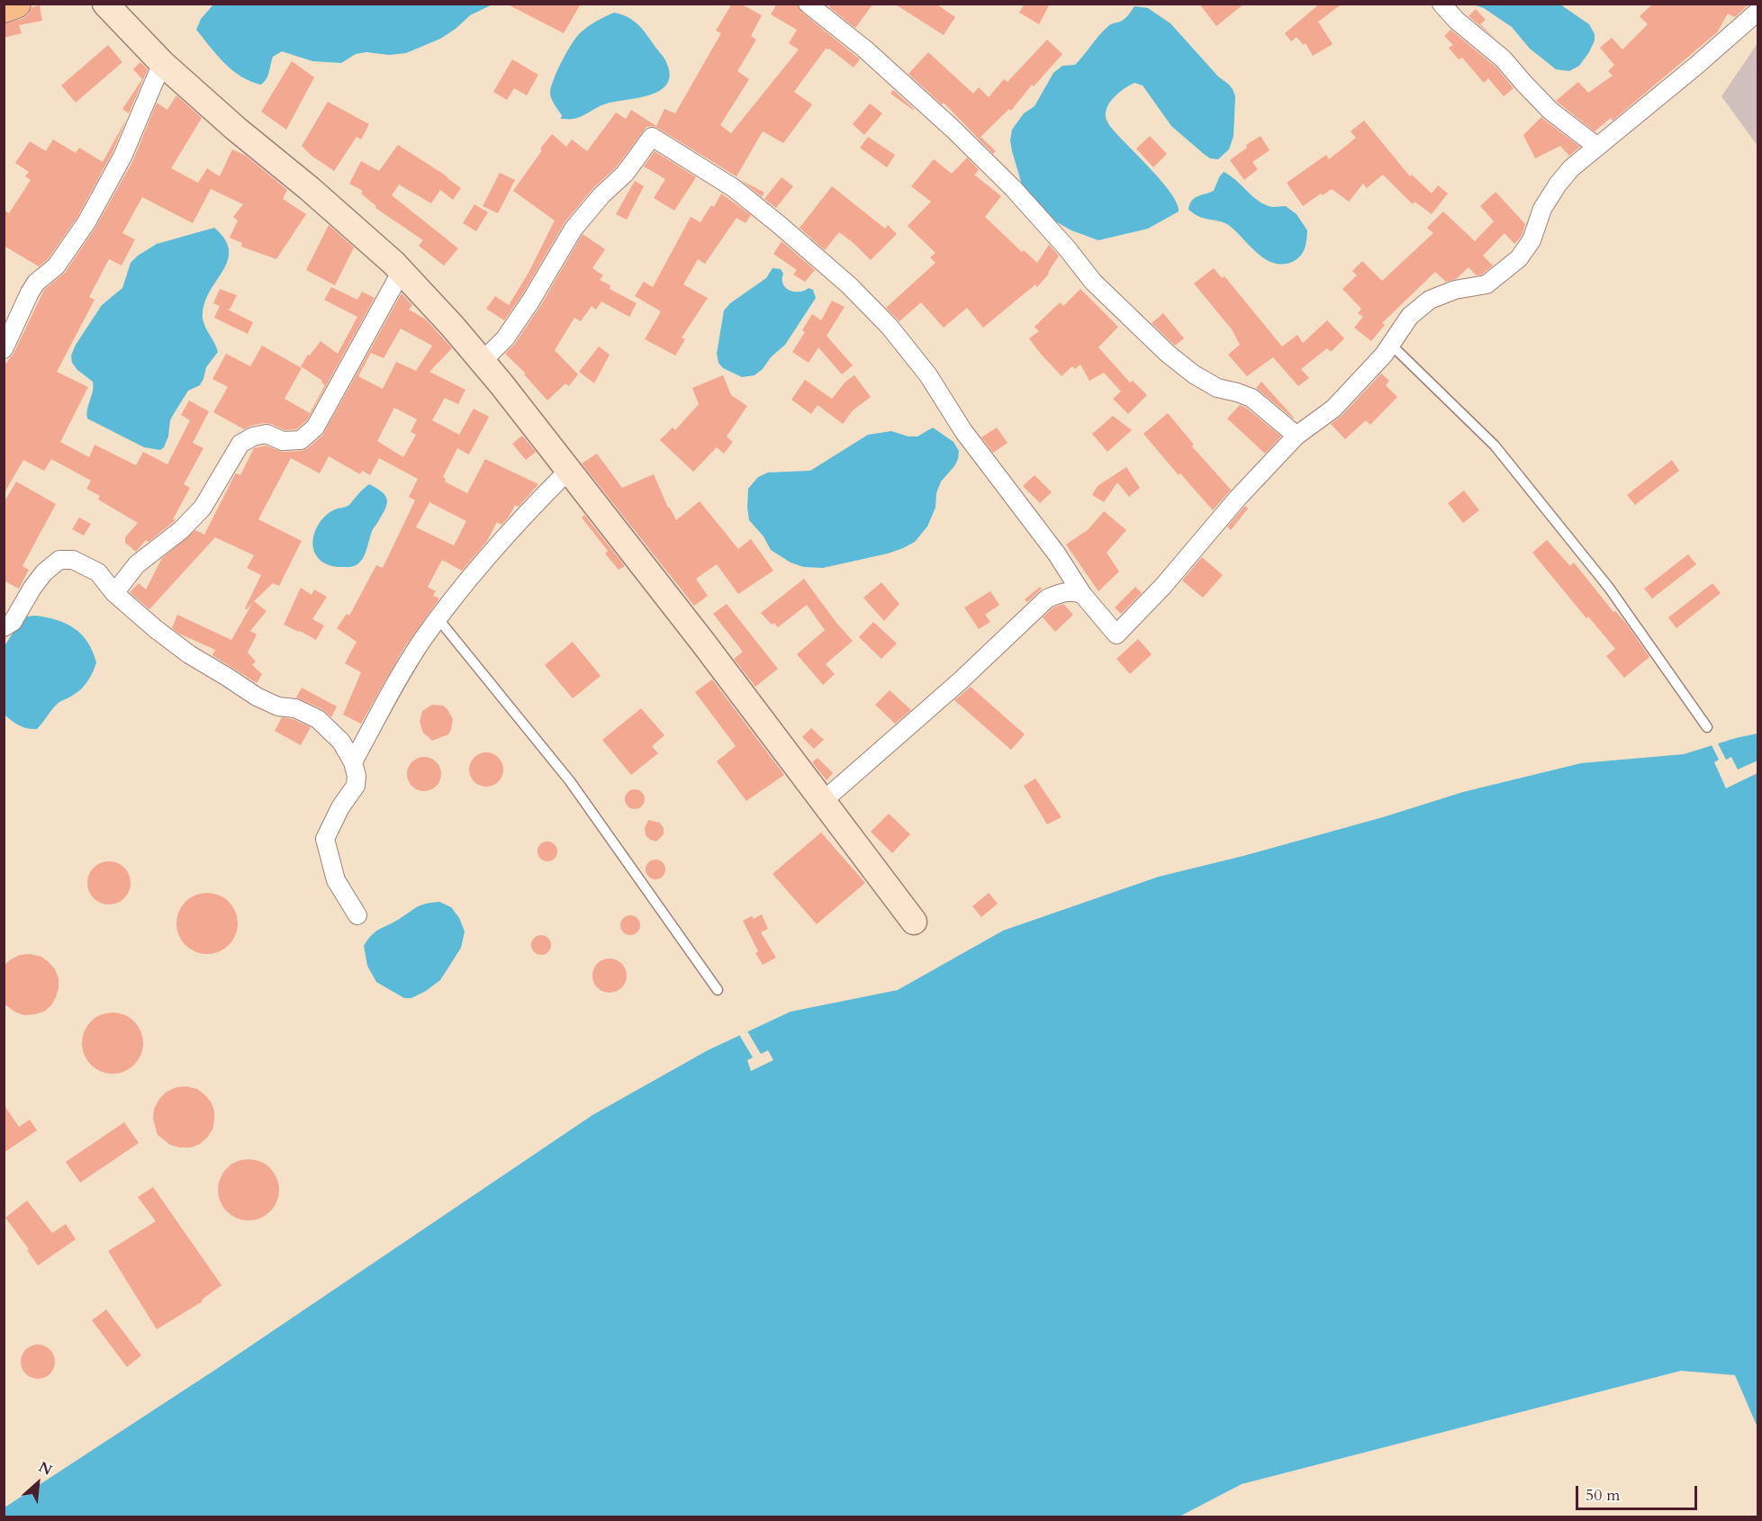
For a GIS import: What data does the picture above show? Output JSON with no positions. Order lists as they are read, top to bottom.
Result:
{
  "scale_bar": "50 m",
  "north": "top right"
}
